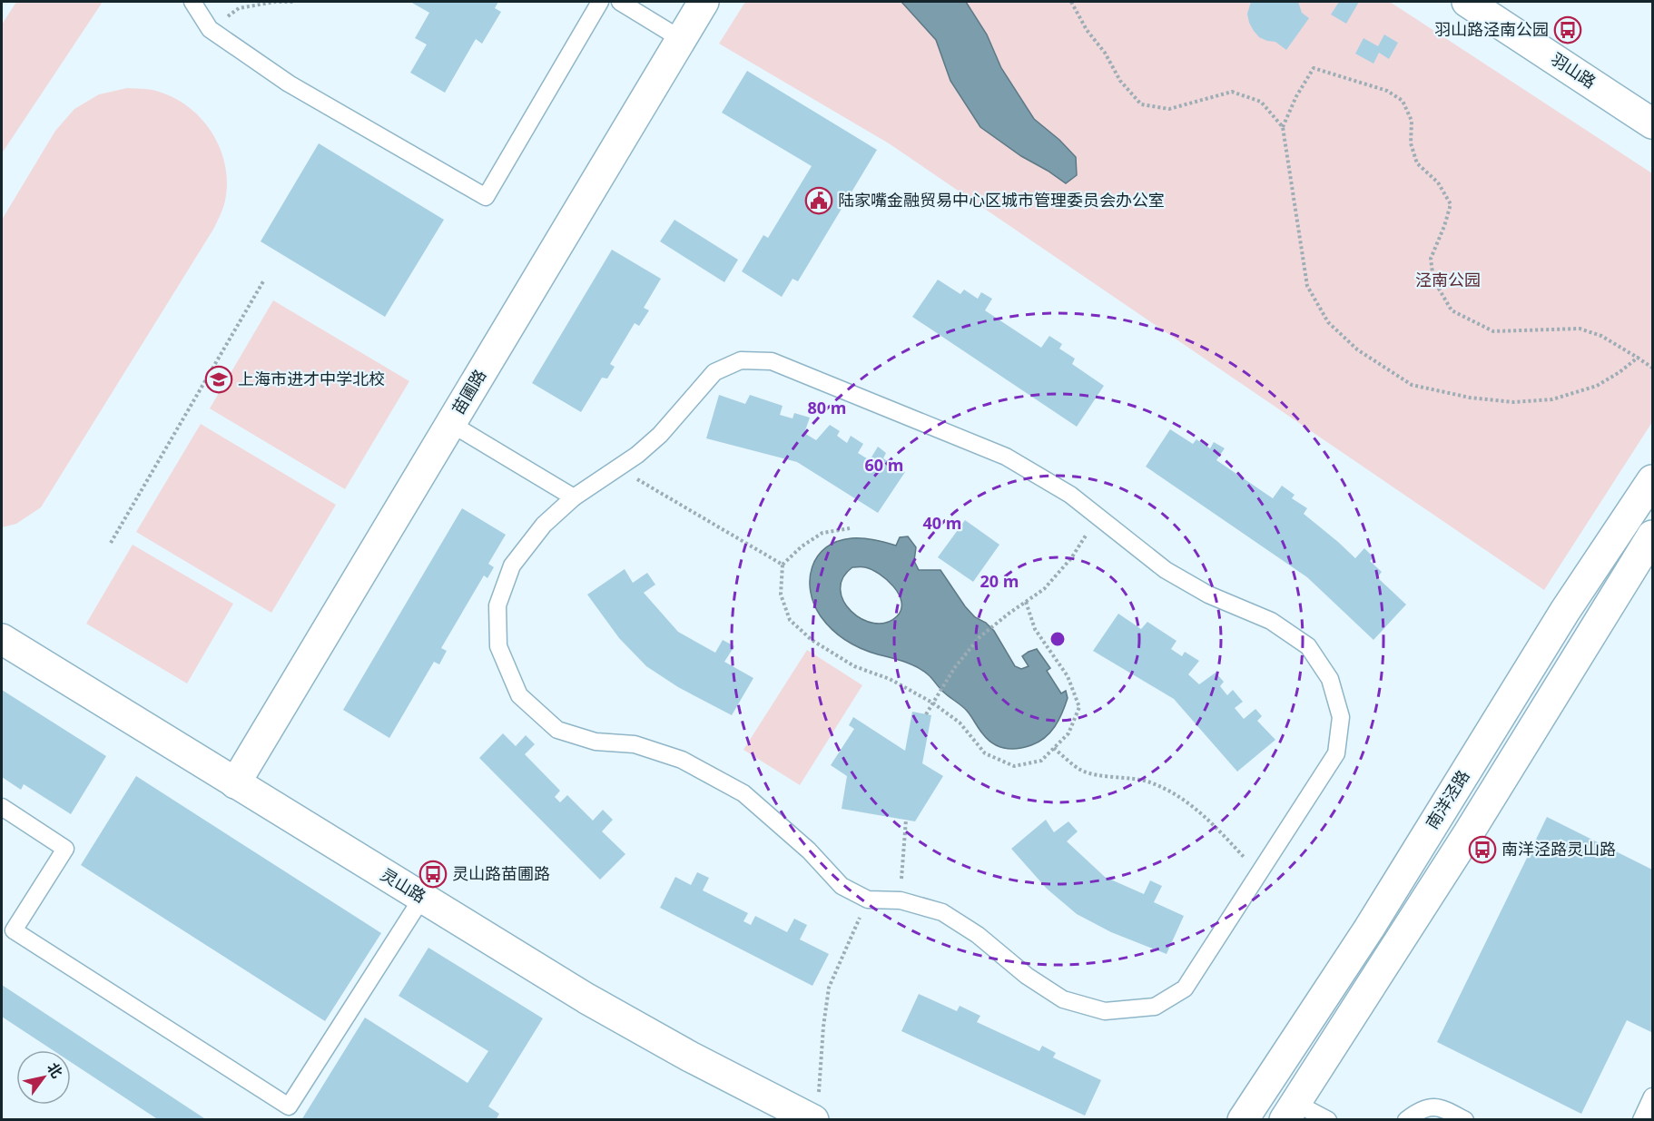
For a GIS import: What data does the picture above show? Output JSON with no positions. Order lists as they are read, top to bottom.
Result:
{
  "streets": {
    "street": [
      "羽山路",
      "苗圃路",
      "南洋泾路",
      "灵山路"
    ]
  },
  "crossings": [
    ["苗圃路", "灵山路"]
  ],
  "parks": ["泾南公园"],
  "places": {
    "bus stop": ["羽山路泾南公园", "南洋泾路灵山路", "灵山路苗圃路"],
    "public building": ["陆家嘴金融贸易中心区城市管理委员会办公室"],
    "school or university": ["上海市进才中学北校"]
  },
  "north": "top right",
  "rings": [
    "80 m",
    "60 m",
    "40 m",
    "20 m"
  ]
}
